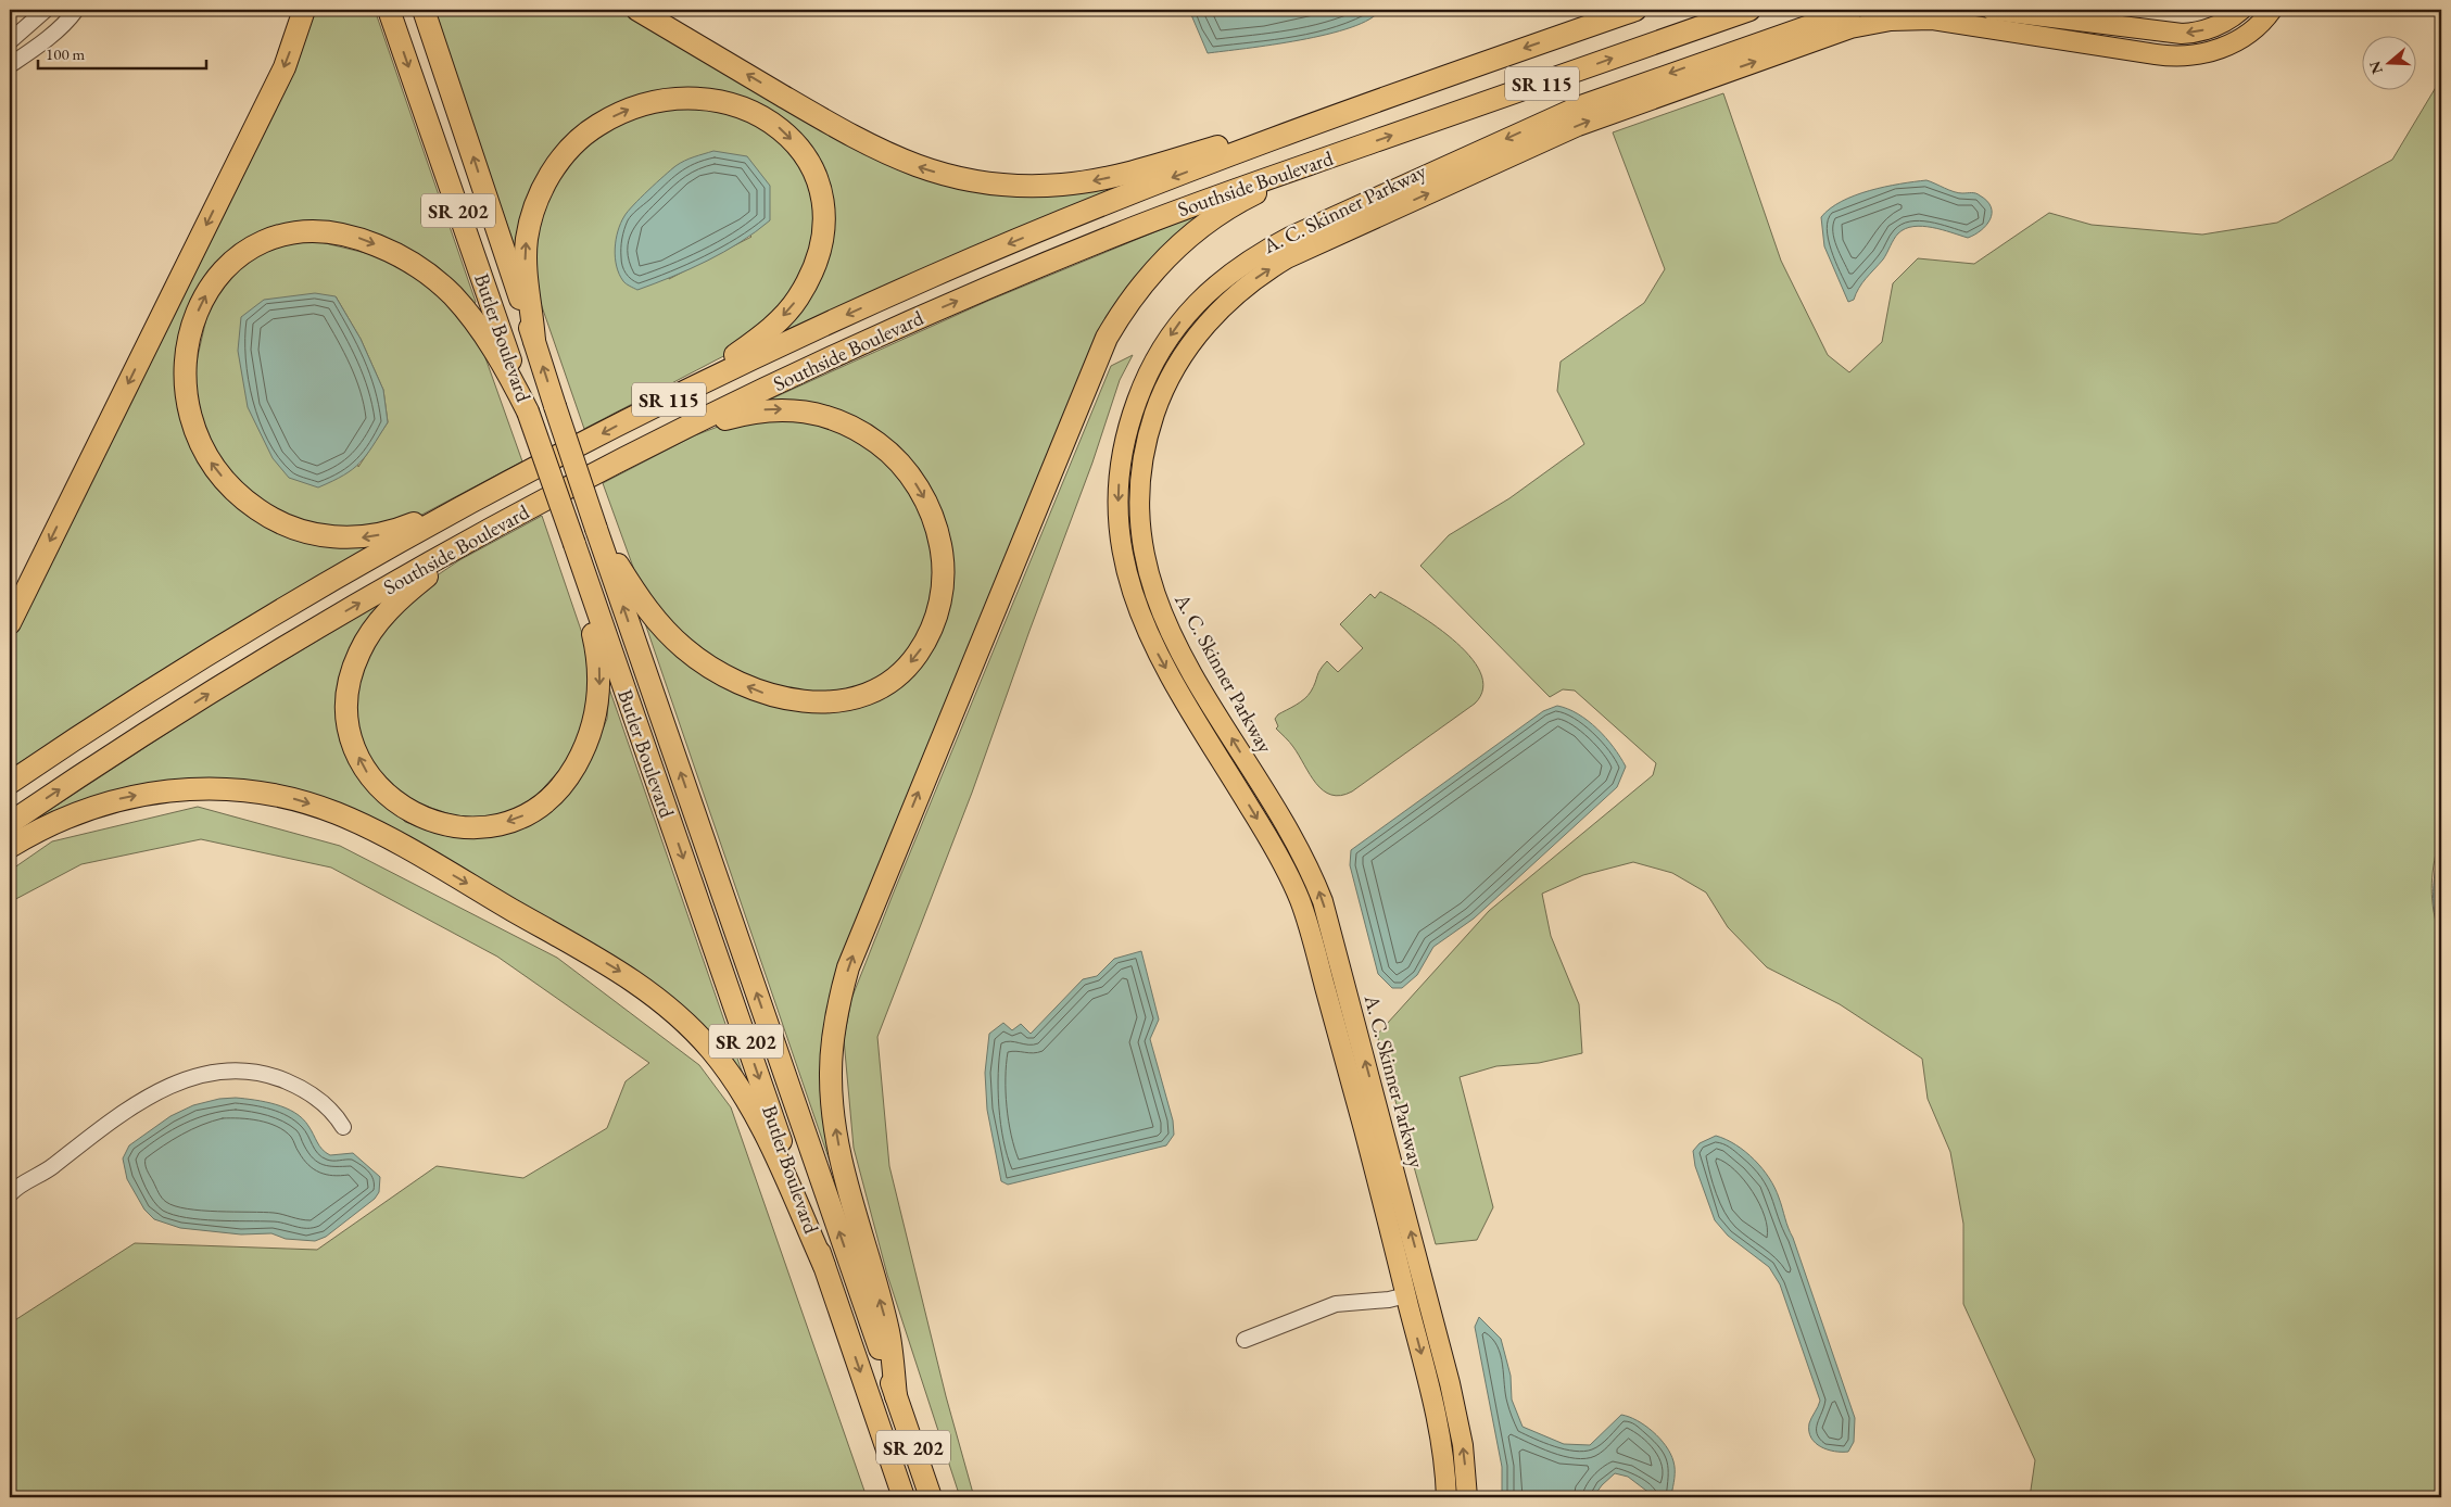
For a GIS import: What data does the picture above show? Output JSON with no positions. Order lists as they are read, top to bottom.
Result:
{
  "streets": {
    "highway": [
      "SR 115",
      "Southside Boulevard",
      "SR 202",
      "Butler Boulevard"
    ],
    "main road": ["A. C. Skinner Parkway"]
  },
  "scale_bar": "100 m",
  "north": "left"
}
